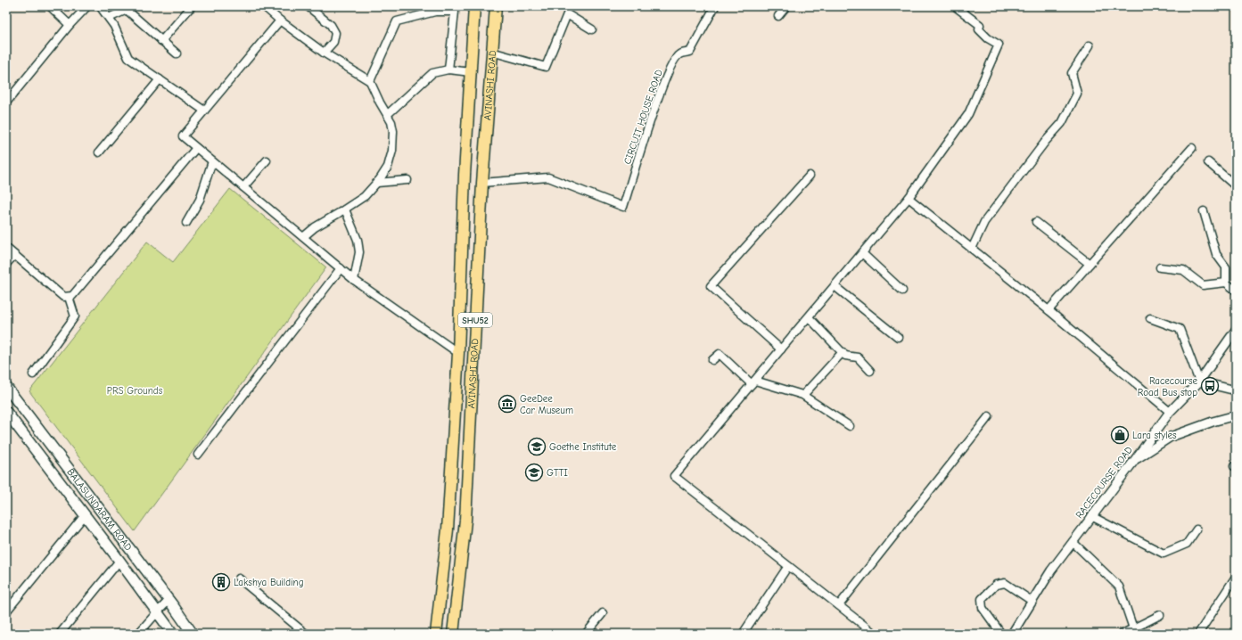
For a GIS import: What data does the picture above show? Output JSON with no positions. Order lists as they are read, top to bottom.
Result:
{
  "streets": {
    "main road": ["AVINASHI ROAD", "SHU52", "BALASUNDARAM ROAD"],
    "street": ["CIRCUIT HOUSE ROAD", "RACECOURSE ROAD"]
  },
  "crossings": [
    ["AVINASHI ROAD", "CIRCUIT HOUSE ROAD"]
  ],
  "parks": ["PRS Grounds"],
  "places": {
    "bus stop": ["Racecourse Road Bus stop"],
    "museum": ["GeeDee Car Museum"],
    "shop": ["Lara styles"],
    "school or university": ["Goethe Institute", "GTTI"],
    "building": ["Lakshya Building"]
  }
}
